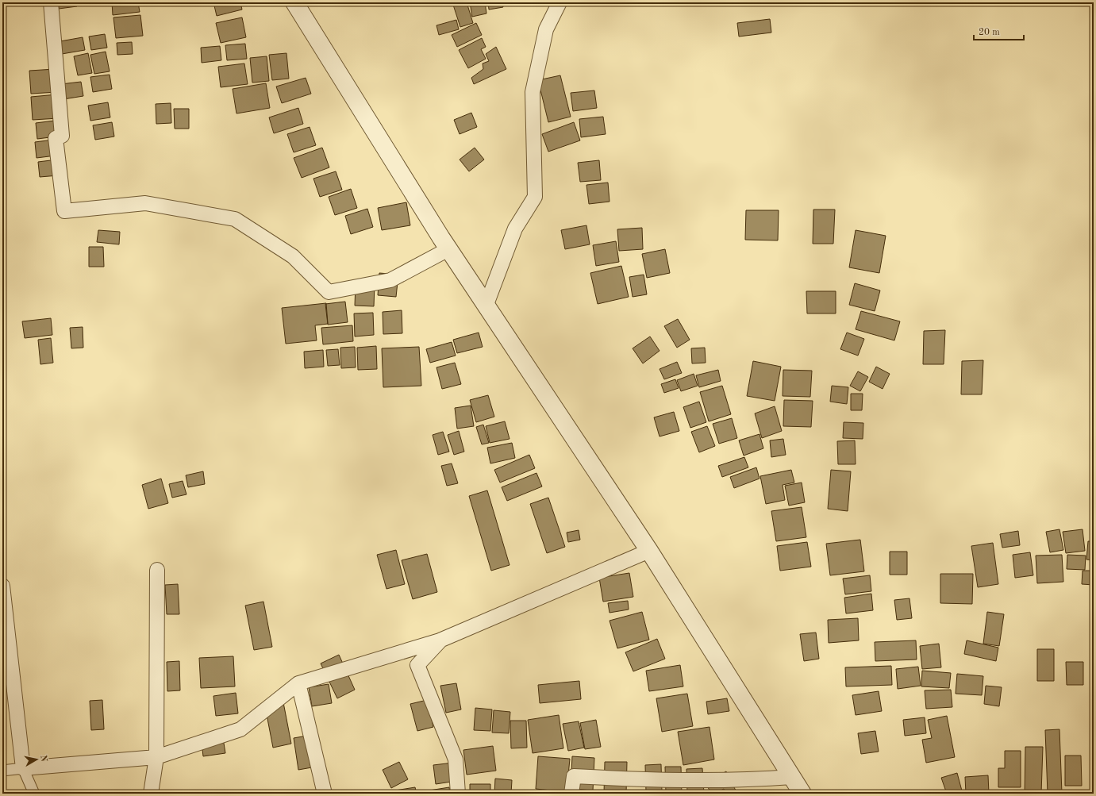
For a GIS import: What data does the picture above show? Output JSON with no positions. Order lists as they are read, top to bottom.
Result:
{
  "scale_bar": "20 m",
  "north": "right"
}
